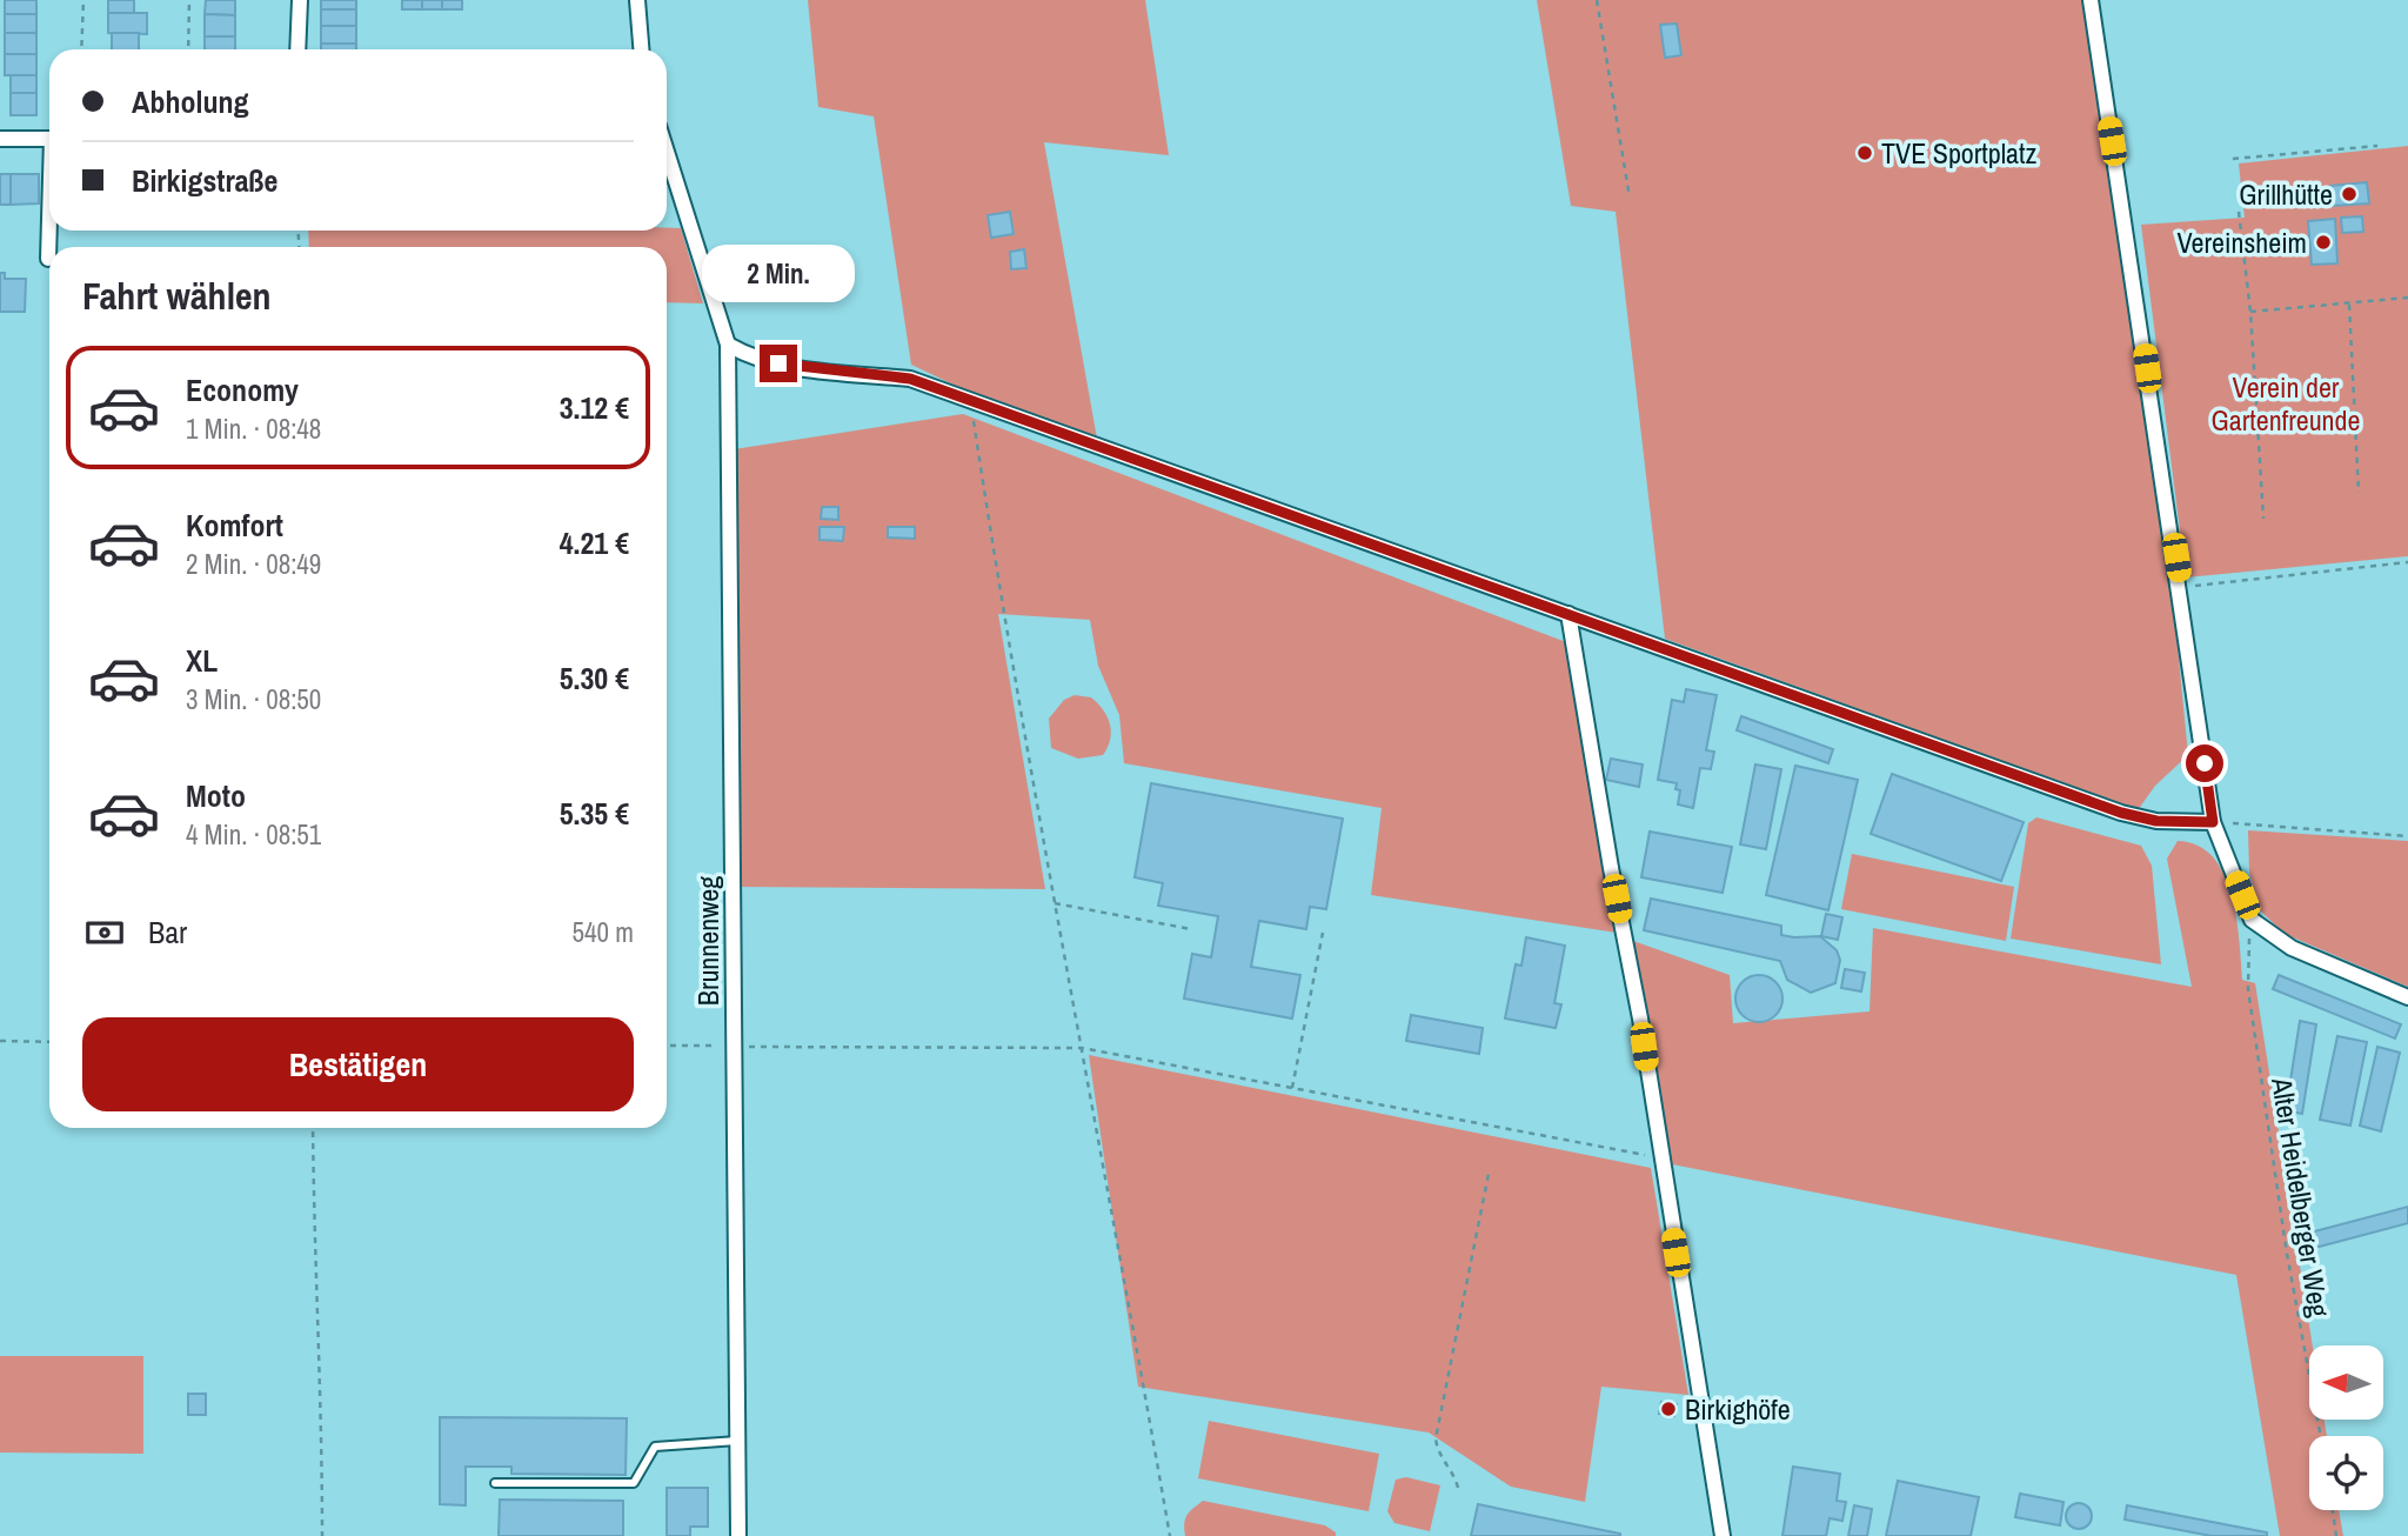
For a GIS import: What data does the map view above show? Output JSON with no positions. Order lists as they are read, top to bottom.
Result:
{
  "streets": {
    "street": ["Brunnenweg"],
    "path": ["Alter Heidelberger Weg"]
  },
  "parks": ["Verein der Gartenfreunde"],
  "places": [
    "TVE Sportplatz",
    "Grillhütte",
    "Vereinsheim",
    "Birkighöfe"
  ],
  "north": "left",
  "page": {
    "banner": ["Abholung", "Birkigstraße"],
    "bubble": "2 Min.",
    "heading": "Fahrt wählen",
    "list": [
      {
        "name": "Economy",
        "note": "1 Min. · 08:48",
        "value": "3.12 €"
      },
      {
        "name": "Komfort",
        "note": "2 Min. · 08:49",
        "value": "4.21 €"
      },
      {
        "name": "XL",
        "note": "3 Min. · 08:50",
        "value": "5.30 €"
      },
      {
        "name": "Moto",
        "note": "4 Min. · 08:51",
        "value": "5.35 €"
      }
    ],
    "pay": ["Bar", "540 m"],
    "buttons": "Bestätigen"
  }
}
